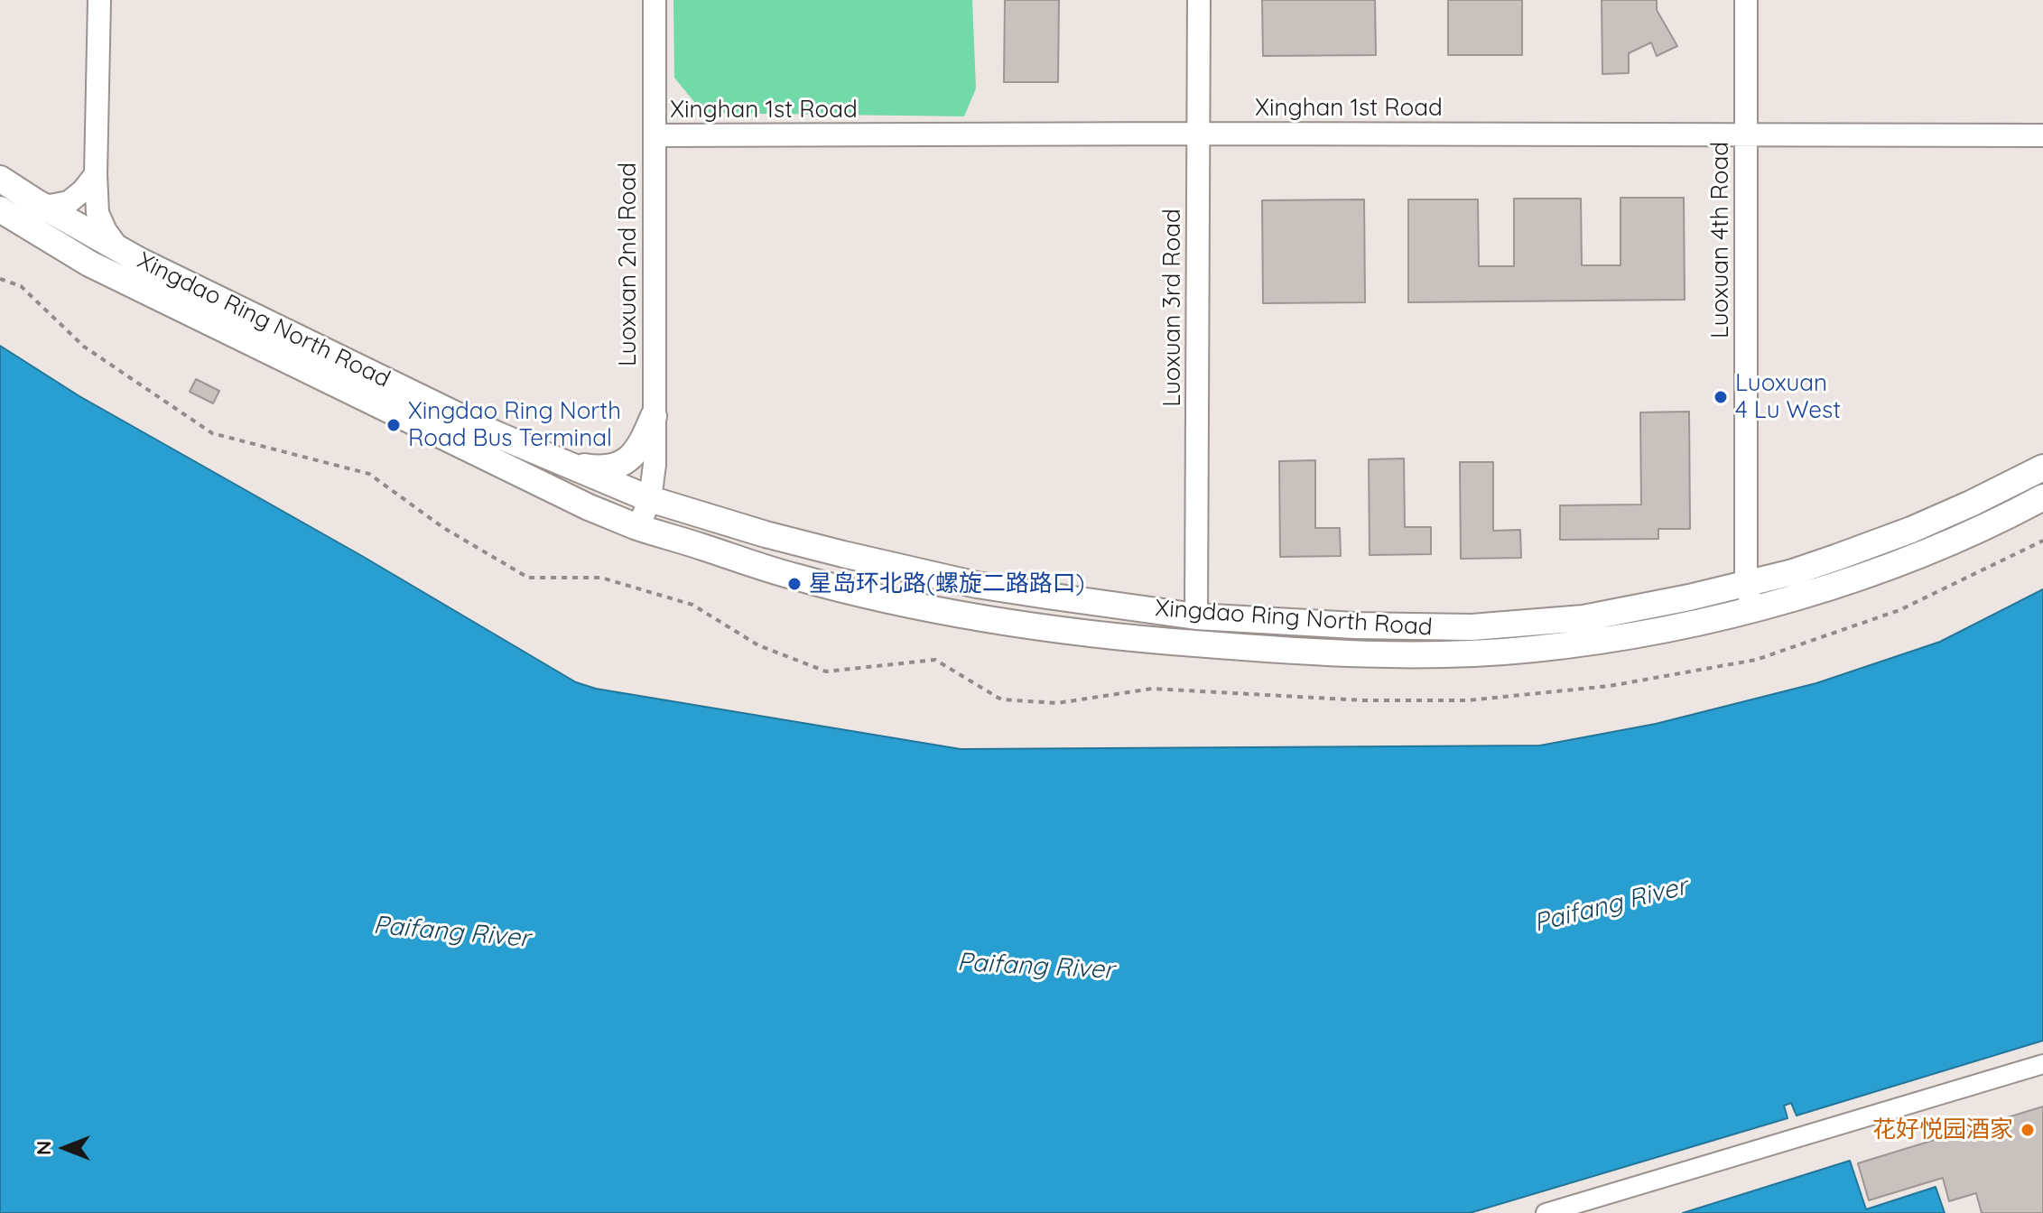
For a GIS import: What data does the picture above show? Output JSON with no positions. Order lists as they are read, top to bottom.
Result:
{
  "streets": {
    "main road": ["Xingdao Ring North Road"],
    "street": [
      "Xinghan 1st Road",
      "Luoxuan 4th Road",
      "Luoxuan 2nd Road",
      "Luoxuan 3rd Road"
    ]
  },
  "crossings": [
    ["Xinghan 1st Road", "Luoxuan 4th Road"],
    ["Xinghan 1st Road", "Luoxuan 2nd Road"],
    ["Xinghan 1st Road", "Luoxuan 3rd Road"],
    ["Luoxuan 4th Road", "Xingdao Ring North Road"],
    ["Luoxuan 2nd Road", "Xingdao Ring North Road"],
    ["Luoxuan 3rd Road", "Xingdao Ring North Road"]
  ],
  "water": ["Paifang River"],
  "places": [
    "Luoxuan 4 Lu West",
    "Xingdao Ring North Road Bus Terminal",
    "星岛环北路(螺旋二路路口)",
    "花好悦园酒家"
  ],
  "north": "left"
}
